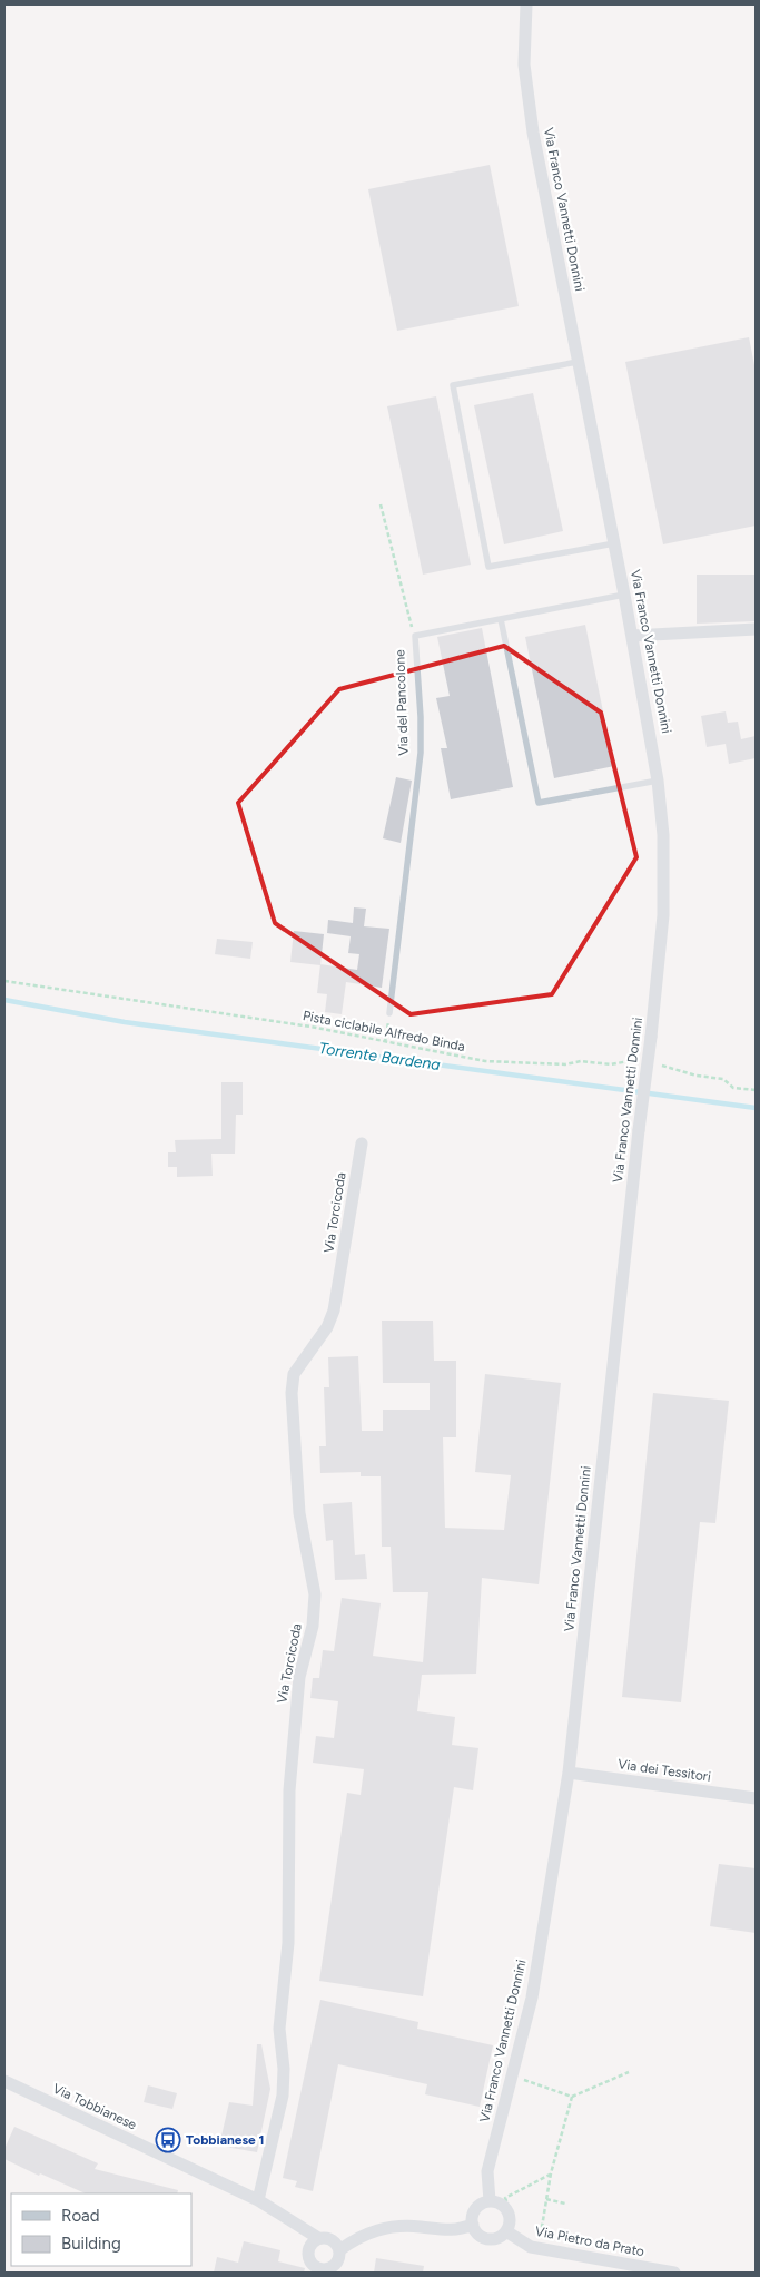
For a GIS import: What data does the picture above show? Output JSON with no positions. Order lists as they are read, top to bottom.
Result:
{
  "streets": {
    "street": [
      "Via Franco Vannetti Donnini",
      "Via Torcicoda",
      "Via dei Tessitori",
      "Via Tobbianese",
      "Via Pietro da Prato"
    ],
    "lane": ["Via del Pancolone"],
    "path": ["Pista ciclabile Alfredo Binda"]
  },
  "crossings": [
    ["Via Franco Vannetti Donnini", "Via del Pancolone"],
    ["Via Franco Vannetti Donnini", "Via dei Tessitori"],
    ["Via Torcicoda", "Via Tobbianese"]
  ],
  "water": ["Torrente Bardena"],
  "places": {
    "bus stop": ["Tobbianese 1"]
  },
  "legend": ["Road", "Building"]
}
